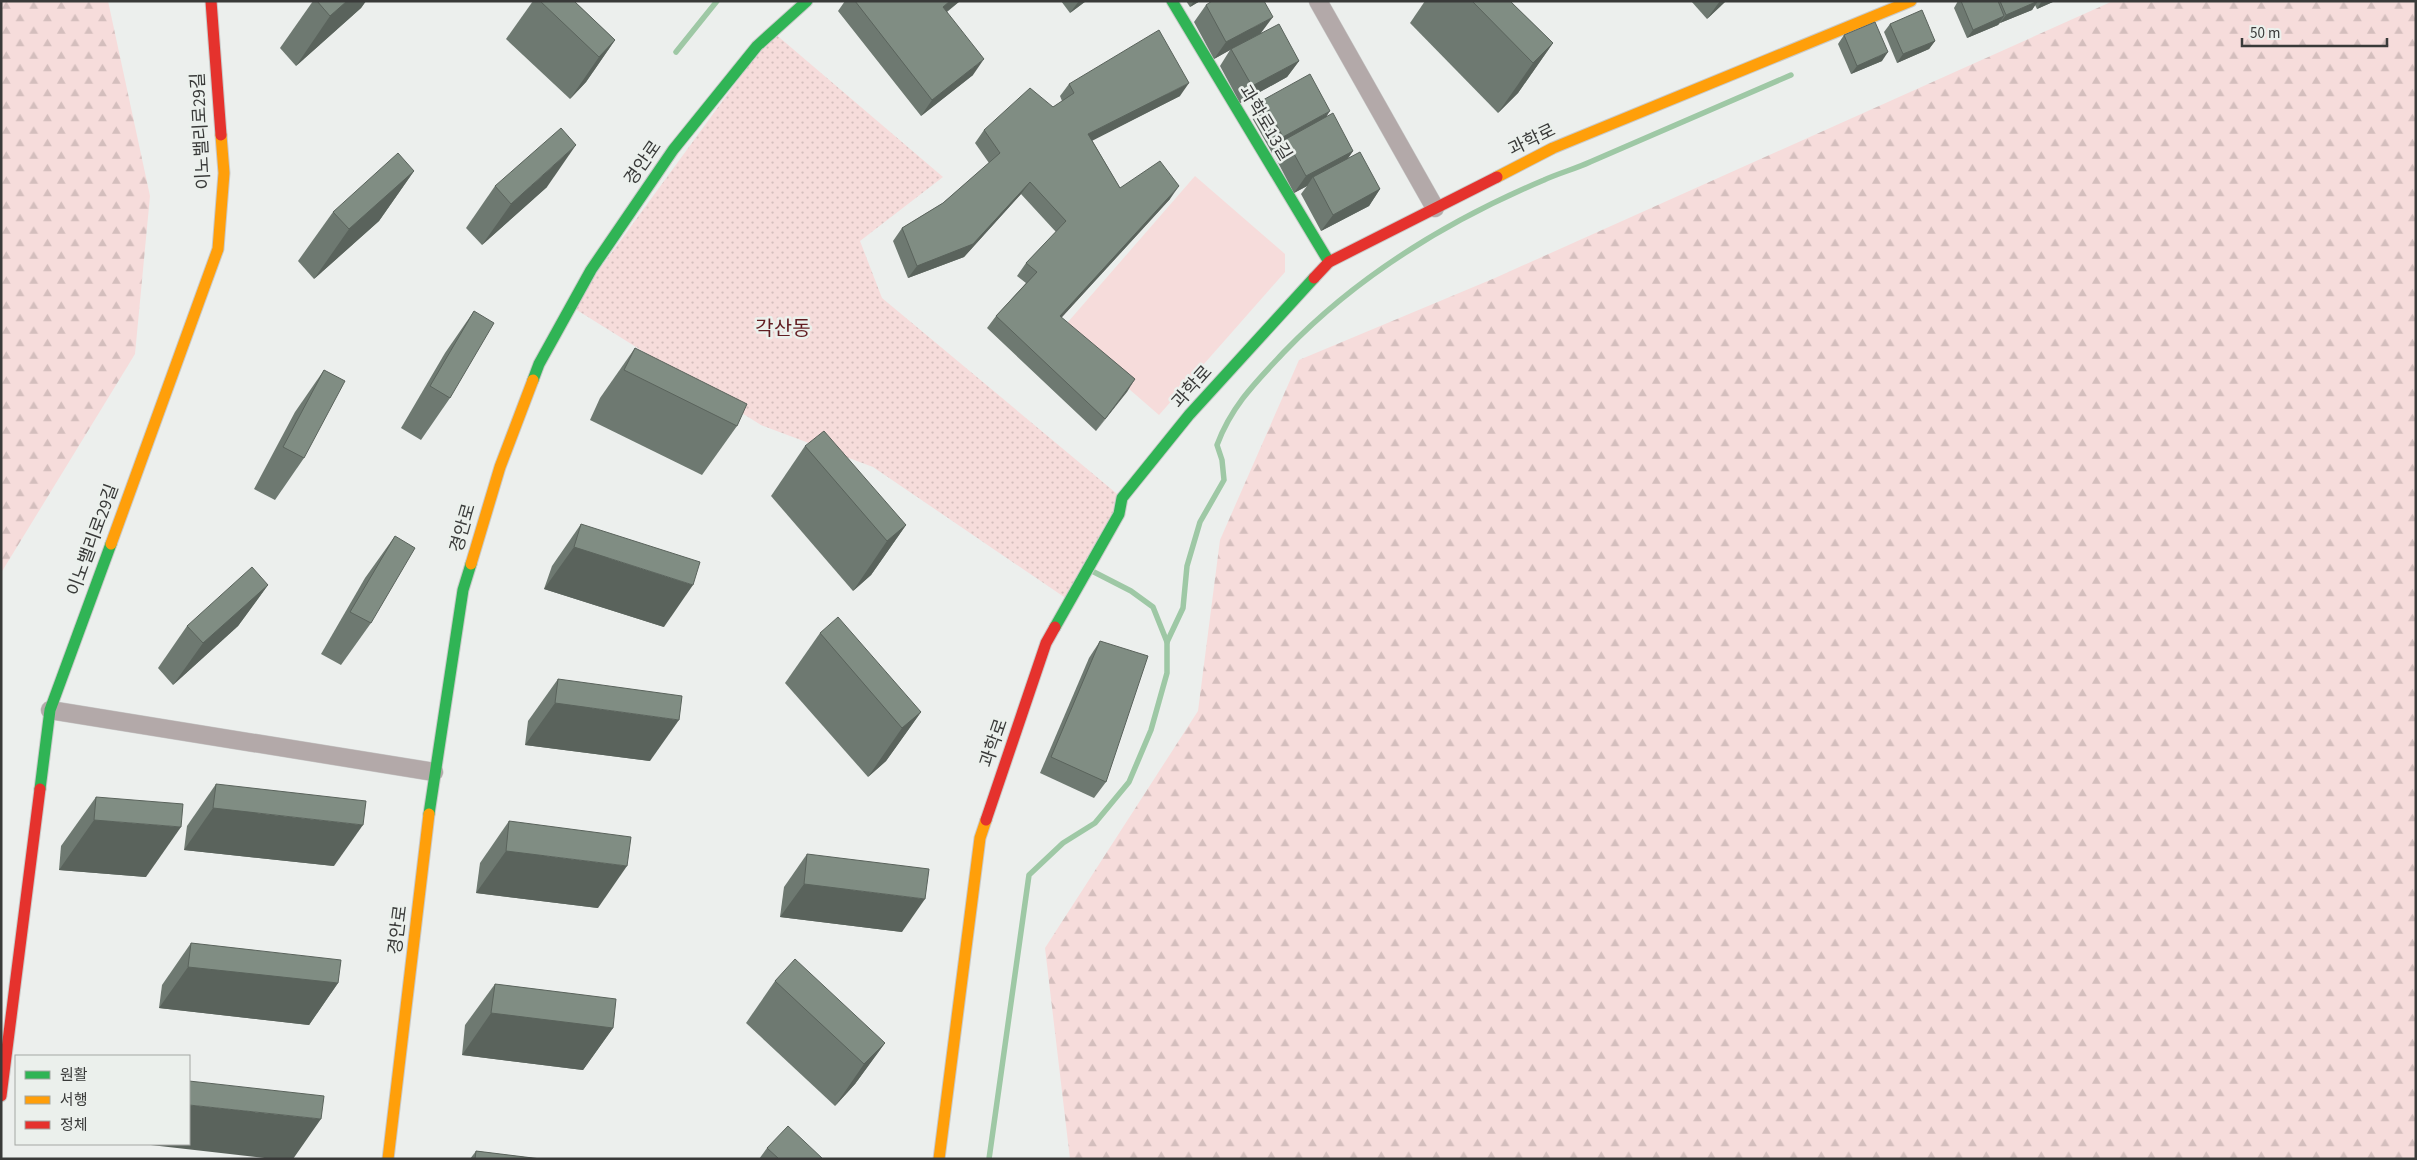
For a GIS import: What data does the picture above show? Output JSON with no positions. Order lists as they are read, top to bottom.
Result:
{
  "streets": {
    "street": [
      "과학로13길",
      "이노밸리로29길",
      "과학로",
      "경안로"
    ]
  },
  "crossings": [
    ["과학로13길", "과학로"]
  ],
  "districts": ["각산동"],
  "legend": ["원활", "서행", "정체"],
  "scale_bar": "50 m"
}
